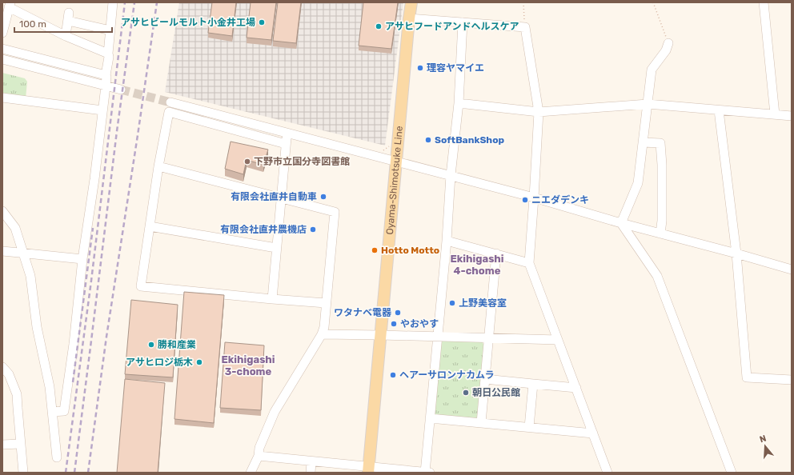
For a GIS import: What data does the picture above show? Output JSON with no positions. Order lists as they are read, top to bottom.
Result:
{
  "streets": {
    "main road": ["Oyama-Shimotsuke Line"]
  },
  "districts": ["Ekihigashi 4-chome", "Ekihigashi 3-chome"],
  "places": [
    "アサヒビールモルト小金井工場",
    "アサヒフードアンドヘルスケア",
    "理容ヤマイエ",
    "SoftBankShop",
    "下野市立国分寺図書館",
    "有限会社直井自動車",
    "ニエダデンキ",
    "有限会社直井農機店",
    "Hotto Motto",
    "上野美容室",
    "ワタナベ電器",
    "やおやす",
    "勝和産業",
    "アサヒロジ栃木",
    "ヘアーサロンナカムラ",
    "朝日公民館"
  ],
  "scale_bar": "100 m",
  "north": "top"
}
